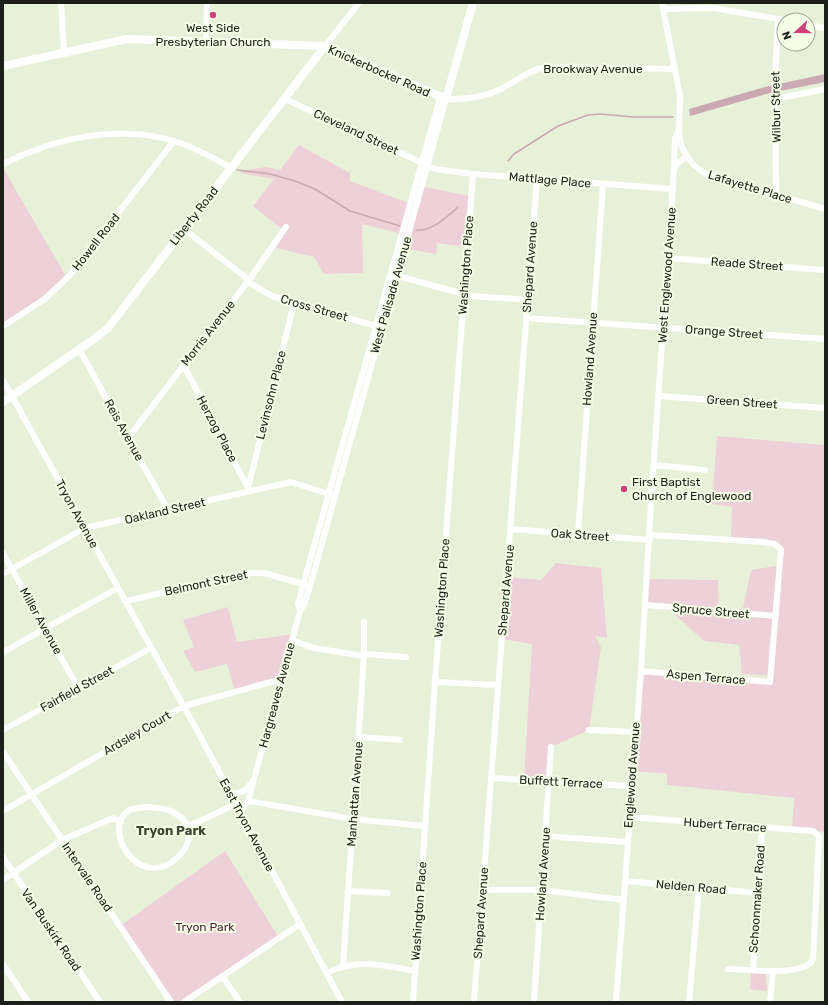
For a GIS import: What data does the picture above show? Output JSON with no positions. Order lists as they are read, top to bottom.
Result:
{
  "streets": {
    "main road": ["Knickerbocker Road", "Liberty Road", "West Palisade Avenue"],
    "street": [
      "Brookway Avenue",
      "Wilbur Street",
      "Cleveland Street",
      "Mattlage Place",
      "Lafayette Place",
      "Howell Road",
      "Reade Street",
      "Washington Place",
      "Shepard Avenue",
      "West Englewood Avenue",
      "Cross Street",
      "Orange Street",
      "Morris Avenue",
      "Howland Avenue",
      "Levinsohn Place",
      "Green Street",
      "Herzog Place",
      "Reis Avenue",
      "Oakland Street",
      "Tryon Avenue",
      "Oak Street",
      "Belmont Street",
      "Spruce Street",
      "Miller Avenue",
      "Aspen Terrace",
      "Fairfield Street",
      "Hargreaves Avenue",
      "Ardsley Court",
      "Englewood Avenue",
      "Buffett Terrace",
      "Manhattan Avenue",
      "East Tryon Avenue",
      "Hubert Terrace",
      "Intervale Road",
      "Nelden Road",
      "Schoonmaker Road",
      "Van Buskirk Road"
    ]
  },
  "crossings": [
    ["Brookway Avenue", "Knickerbocker Road"],
    ["Brookway Avenue", "West Englewood Avenue"],
    ["Brookway Avenue", "West Palisade Avenue"],
    ["Knickerbocker Road", "Liberty Road"],
    ["Knickerbocker Road", "West Palisade Avenue"],
    ["Wilbur Street", "Lafayette Place"],
    ["Cleveland Street", "Mattlage Place"],
    ["Cleveland Street", "Liberty Road"],
    ["Cleveland Street", "West Palisade Avenue"],
    ["Mattlage Place", "Washington Place"],
    ["Mattlage Place", "Shepard Avenue"],
    ["Mattlage Place", "West Englewood Avenue"],
    ["Mattlage Place", "West Palisade Avenue"],
    ["Mattlage Place", "Howland Avenue"],
    ["Lafayette Place", "West Englewood Avenue"],
    ["Liberty Road", "Cross Street"],
    ["Liberty Road", "Reis Avenue"],
    ["Liberty Road", "Tryon Avenue"],
    ["Reade Street", "West Englewood Avenue"],
    ["Shepard Avenue", "Orange Street"],
    ["Shepard Avenue", "Oak Street"],
    ["Shepard Avenue", "Buffett Terrace"],
    ["West Englewood Avenue", "Orange Street"],
    ["West Englewood Avenue", "Green Street"],
    ["West Englewood Avenue", "Oak Street"],
    ["West Englewood Avenue", "Englewood Avenue"],
    ["West Palisade Avenue", "Cross Street"],
    ["West Palisade Avenue", "Oakland Street"],
    ["West Palisade Avenue", "Belmont Street"],
    ["West Palisade Avenue", "Hargreaves Avenue"],
    ["Cross Street", "Morris Avenue"],
    ["Cross Street", "Levinsohn Place"],
    ["Orange Street", "Howland Avenue"],
    ["Morris Avenue", "Herzog Place"],
    ["Morris Avenue", "Reis Avenue"],
    ["Howland Avenue", "Oak Street"],
    ["Howland Avenue", "Buffett Terrace"],
    ["Levinsohn Place", "Herzog Place"],
    ["Levinsohn Place", "Oakland Street"],
    ["Herzog Place", "Oakland Street"],
    ["Reis Avenue", "Oakland Street"],
    ["Oakland Street", "Tryon Avenue"],
    ["Oakland Street", "Miller Avenue"],
    ["Tryon Avenue", "Belmont Street"],
    ["Tryon Avenue", "Fairfield Street"],
    ["Tryon Avenue", "East Tryon Avenue"],
    ["Oak Street", "Spruce Street"],
    ["Oak Street", "Aspen Terrace"],
    ["Belmont Street", "Hargreaves Avenue"],
    ["Spruce Street", "Aspen Terrace"],
    ["Spruce Street", "Englewood Avenue"],
    ["Miller Avenue", "Fairfield Street"],
    ["Aspen Terrace", "Englewood Avenue"],
    ["Fairfield Street", "East Tryon Avenue"],
    ["Hargreaves Avenue", "Ardsley Court"],
    ["Hargreaves Avenue", "East Tryon Avenue"],
    ["Ardsley Court", "East Tryon Avenue"],
    ["Ardsley Court", "Intervale Road"],
    ["Englewood Avenue", "Buffett Terrace"],
    ["Englewood Avenue", "Hubert Terrace"],
    ["Englewood Avenue", "Nelden Road"],
    ["Hubert Terrace", "Schoonmaker Road"],
    ["Nelden Road", "Schoonmaker Road"]
  ],
  "districts": ["Tryon Park"],
  "parks": ["Tryon Park"],
  "places": ["West Side Presbyterian Church", "First Baptist Church of Englewood"],
  "north": "left"
}
